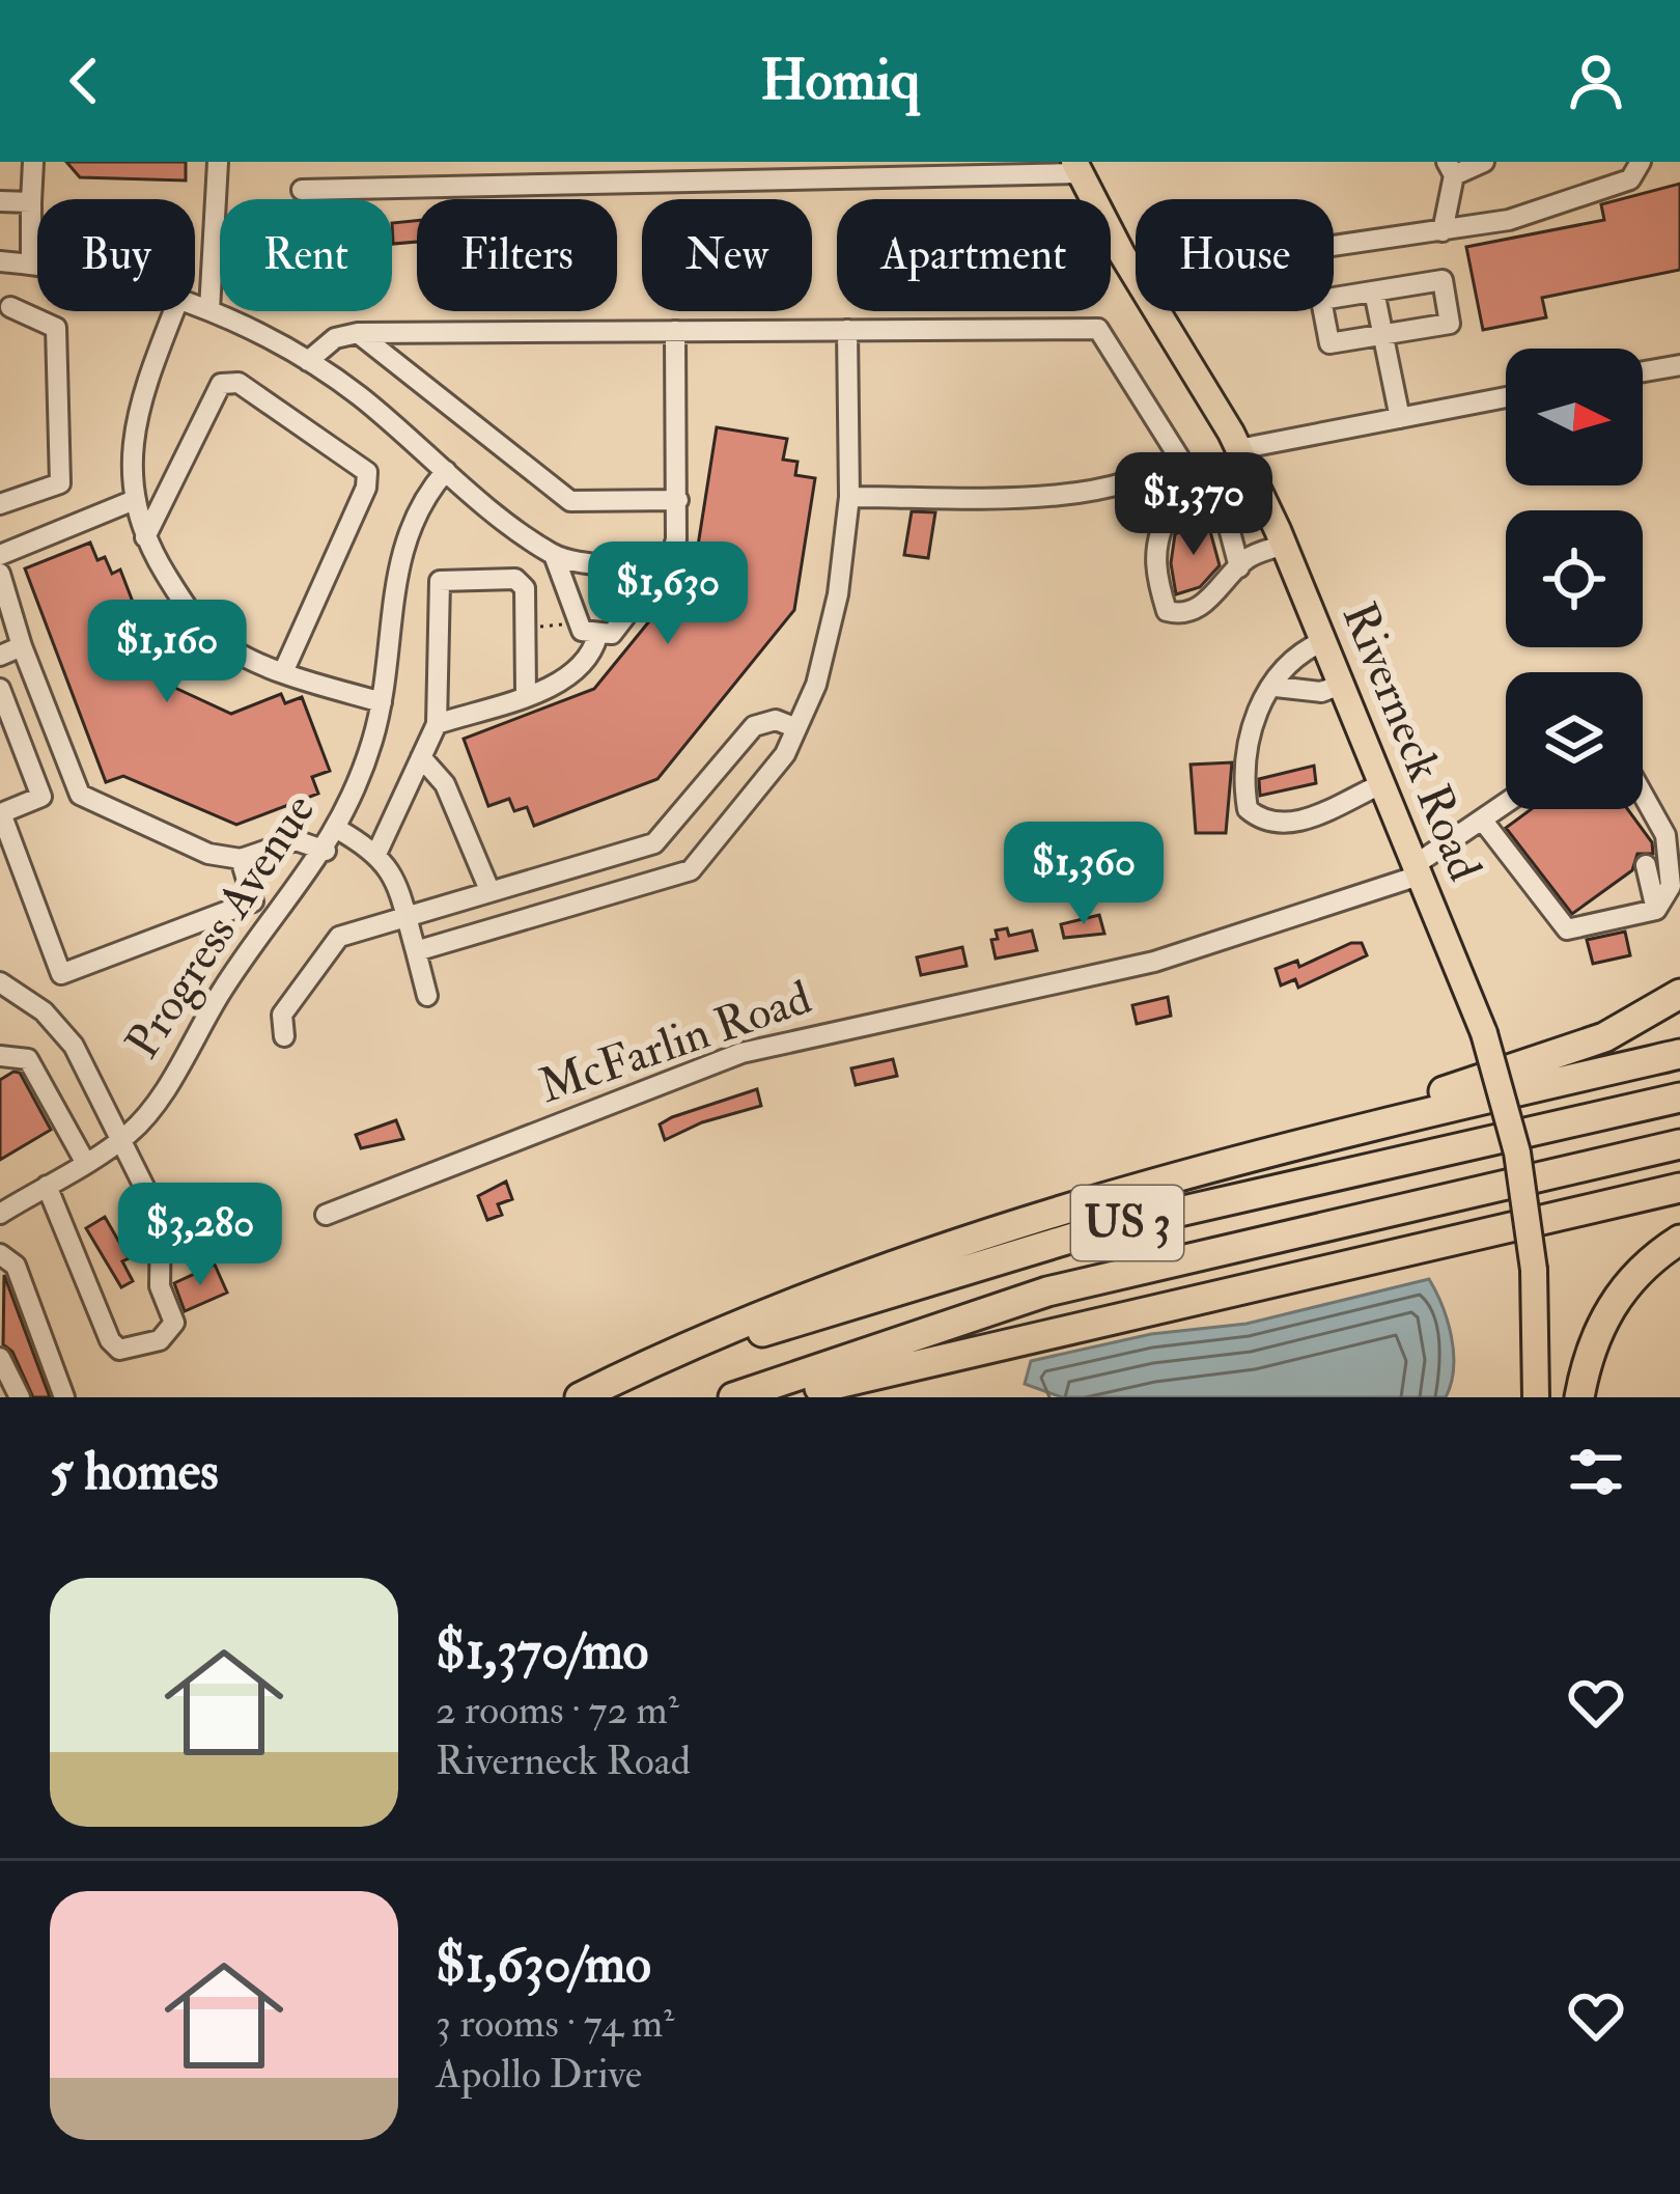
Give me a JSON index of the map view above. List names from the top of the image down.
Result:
{
  "streets": {
    "highway": ["US 3"],
    "main road": ["Riverneck Road"],
    "street": ["Progress Avenue", "McFarlin Road"]
  },
  "crossings": [
    ["Riverneck Road", "McFarlin Road"]
  ],
  "north": "right",
  "page": {
    "header": "Homiq",
    "chip": [
      "Buy",
      "Rent",
      "Filters",
      "New",
      "Apartment",
      "House"
    ],
    "price": [
      "$1,370",
      "$1,630",
      "$1,160",
      "$1,360",
      "$3,280"
    ],
    "heading": "5 homes",
    "list": [
      {
        "name": "$1,370/mo",
        "note": "2 rooms · 72 m² · Riverneck Road"
      },
      {
        "name": "$1,630/mo",
        "note": "3 rooms · 74 m² · Apollo Drive"
      }
    ]
  }
}
